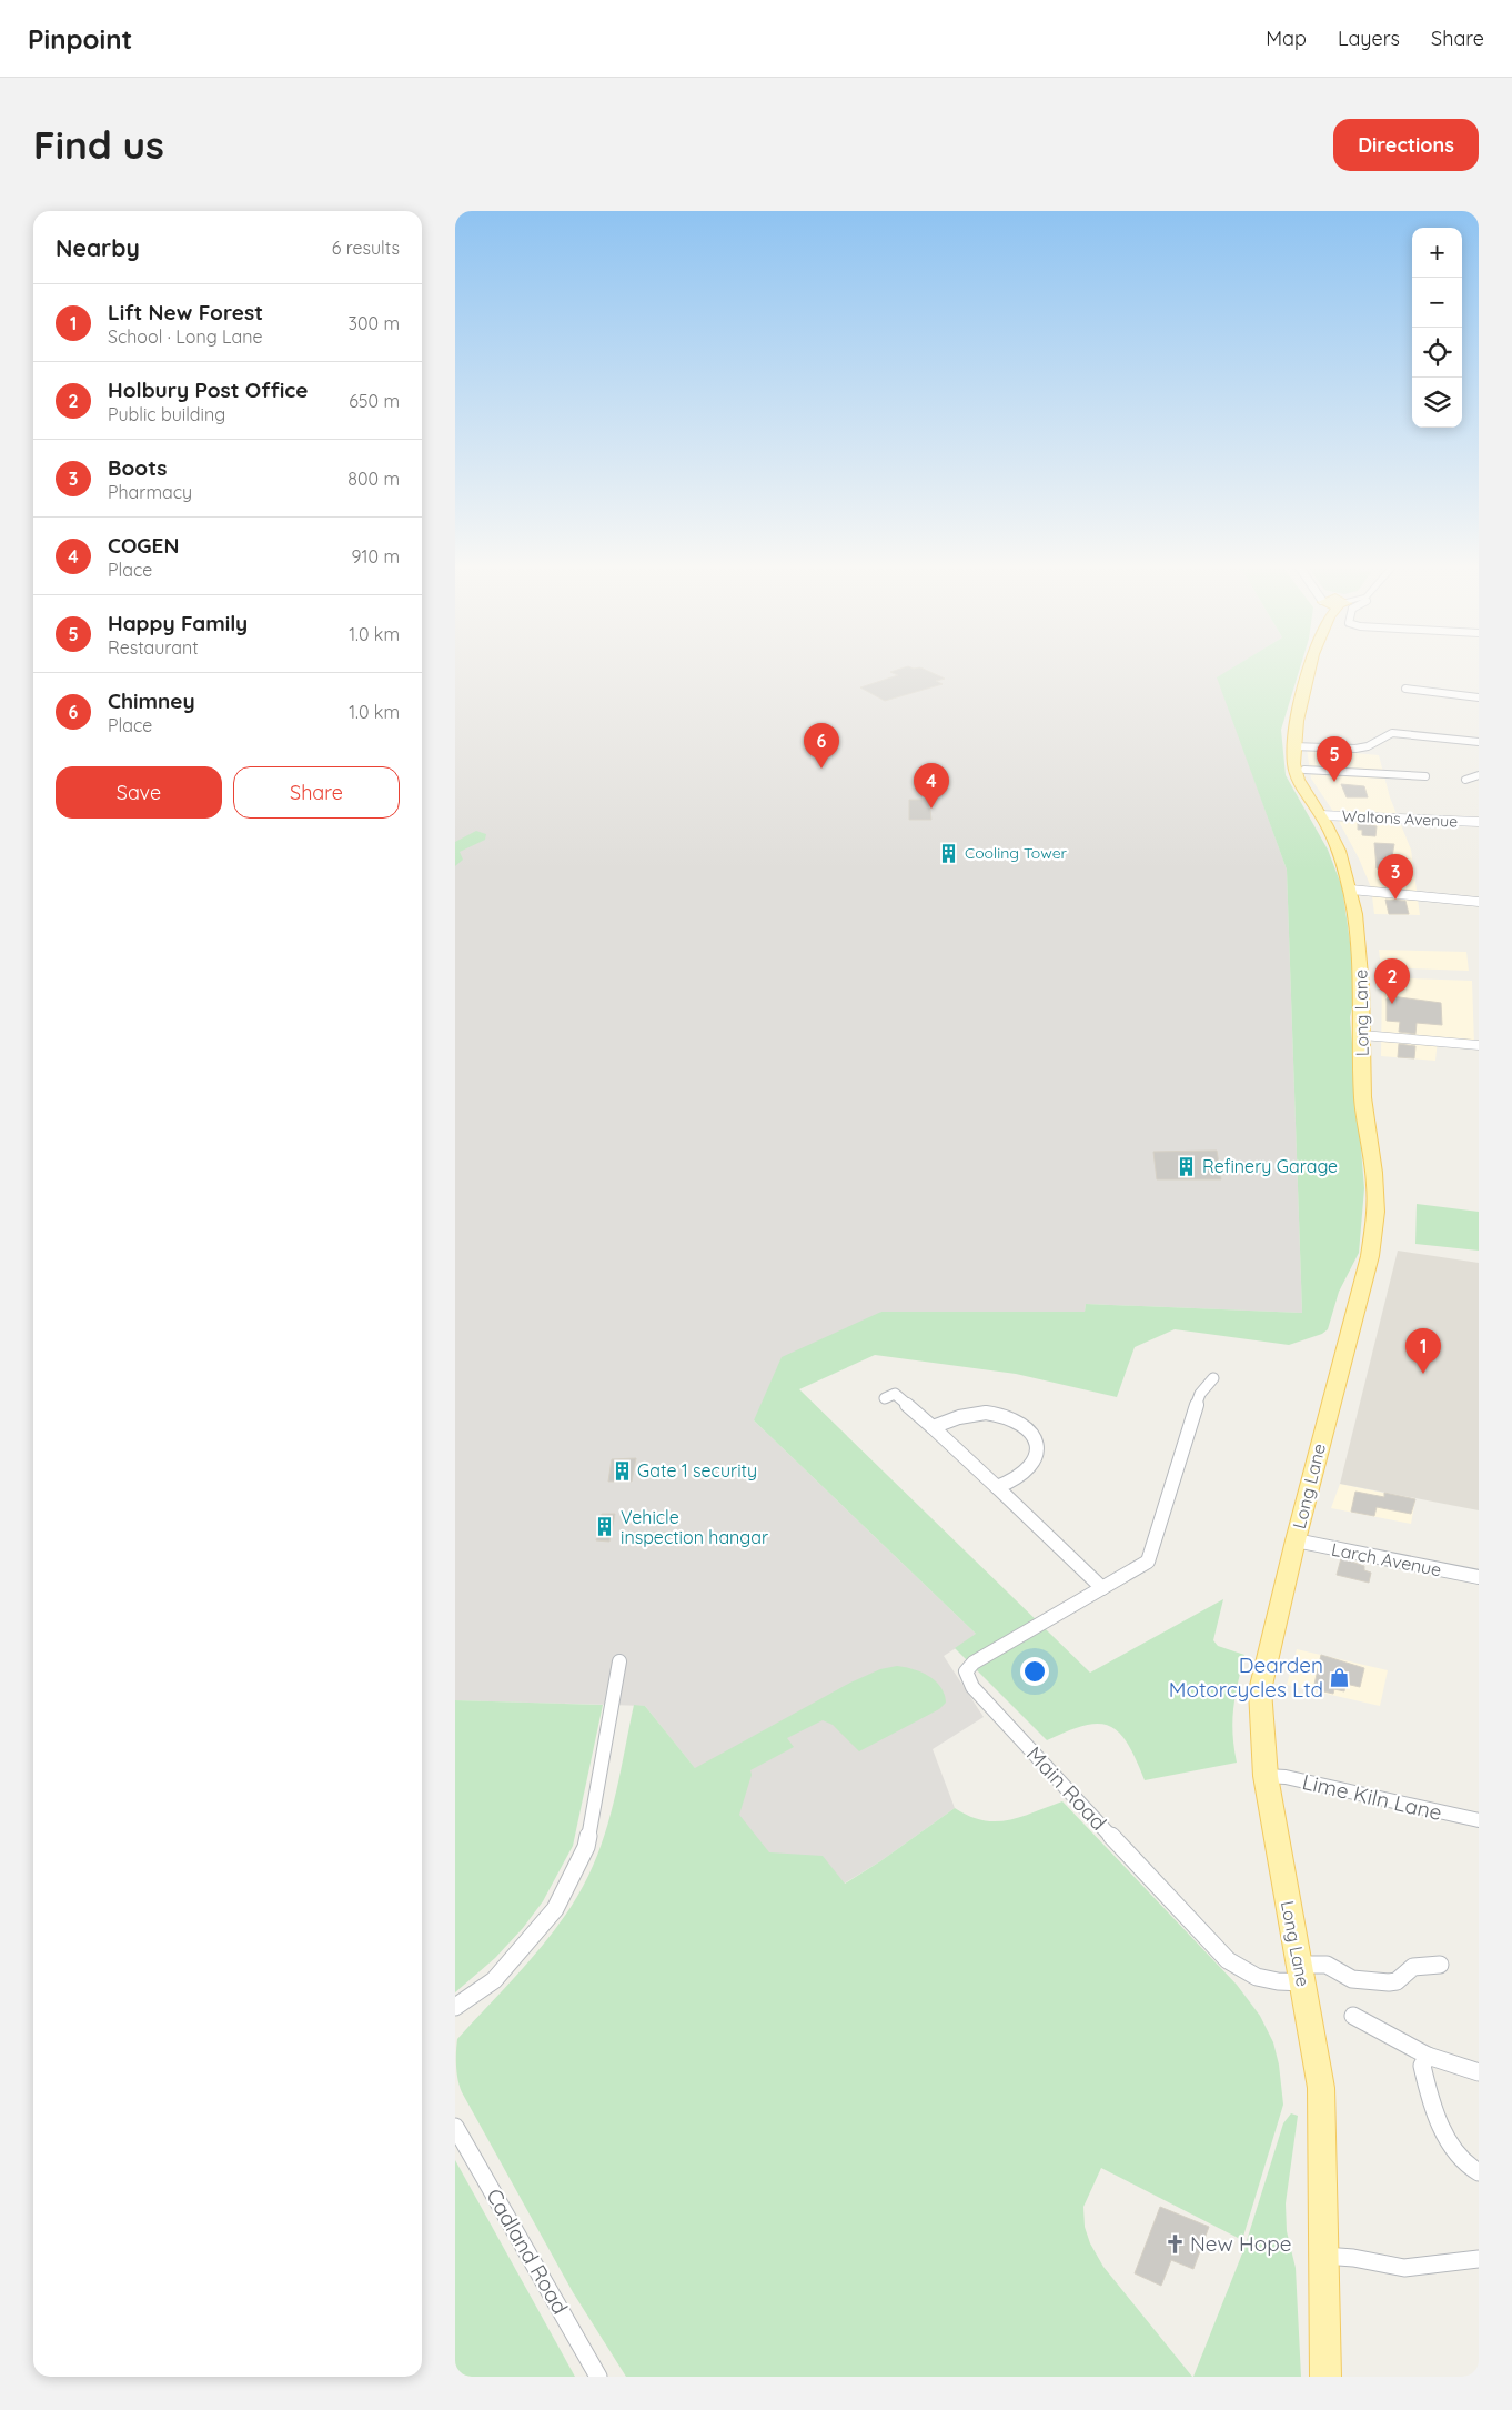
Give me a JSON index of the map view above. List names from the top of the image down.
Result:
{
  "streets": {
    "main road": ["Long Lane"],
    "street": [
      "Waltons Avenue",
      "Larch Avenue",
      "Main Road",
      "Lime Kiln Lane",
      "Cadland Road"
    ]
  },
  "crossings": [
    ["Waltons Avenue", "Long Lane"],
    ["Long Lane", "Larch Avenue"],
    ["Long Lane", "Main Road"],
    ["Long Lane", "Lime Kiln Lane"]
  ],
  "places": {
    "building": [
      "Cooling Tower",
      "Refinery Garage",
      "Gate 1 security",
      "Vehicle inspection hangar"
    ],
    "shop": ["Dearden Motorcycles Ltd"],
    "church": ["New Hope"]
  },
  "page": {
    "header": "Pinpoint",
    "nav": ["Map", "Layers", "Share"],
    "buttons": [
      "Directions",
      ["Save", "Share"]
    ],
    "title": "Find us",
    "heading": ["Nearby", "6 results"],
    "map_buttons": ["+", "−"],
    "list": [
      {
        "mark": "1",
        "name": "Lift New Forest",
        "note": "School · Long Lane",
        "value": "300 m"
      },
      {
        "mark": "2",
        "name": "Holbury Post Office",
        "note": "Public building",
        "value": "650 m"
      },
      {
        "mark": "3",
        "name": "Boots",
        "note": "Pharmacy",
        "value": "800 m"
      },
      {
        "mark": "4",
        "name": "COGEN",
        "note": "Place",
        "value": "910 m"
      },
      {
        "mark": "5",
        "name": "Happy Family",
        "note": "Restaurant",
        "value": "1.0 km"
      },
      {
        "mark": "6",
        "name": "Chimney",
        "note": "Place",
        "value": "1.0 km"
      }
    ],
    "pins": [
      "6",
      "5",
      "4",
      "3",
      "2",
      "1"
    ]
  }
}
